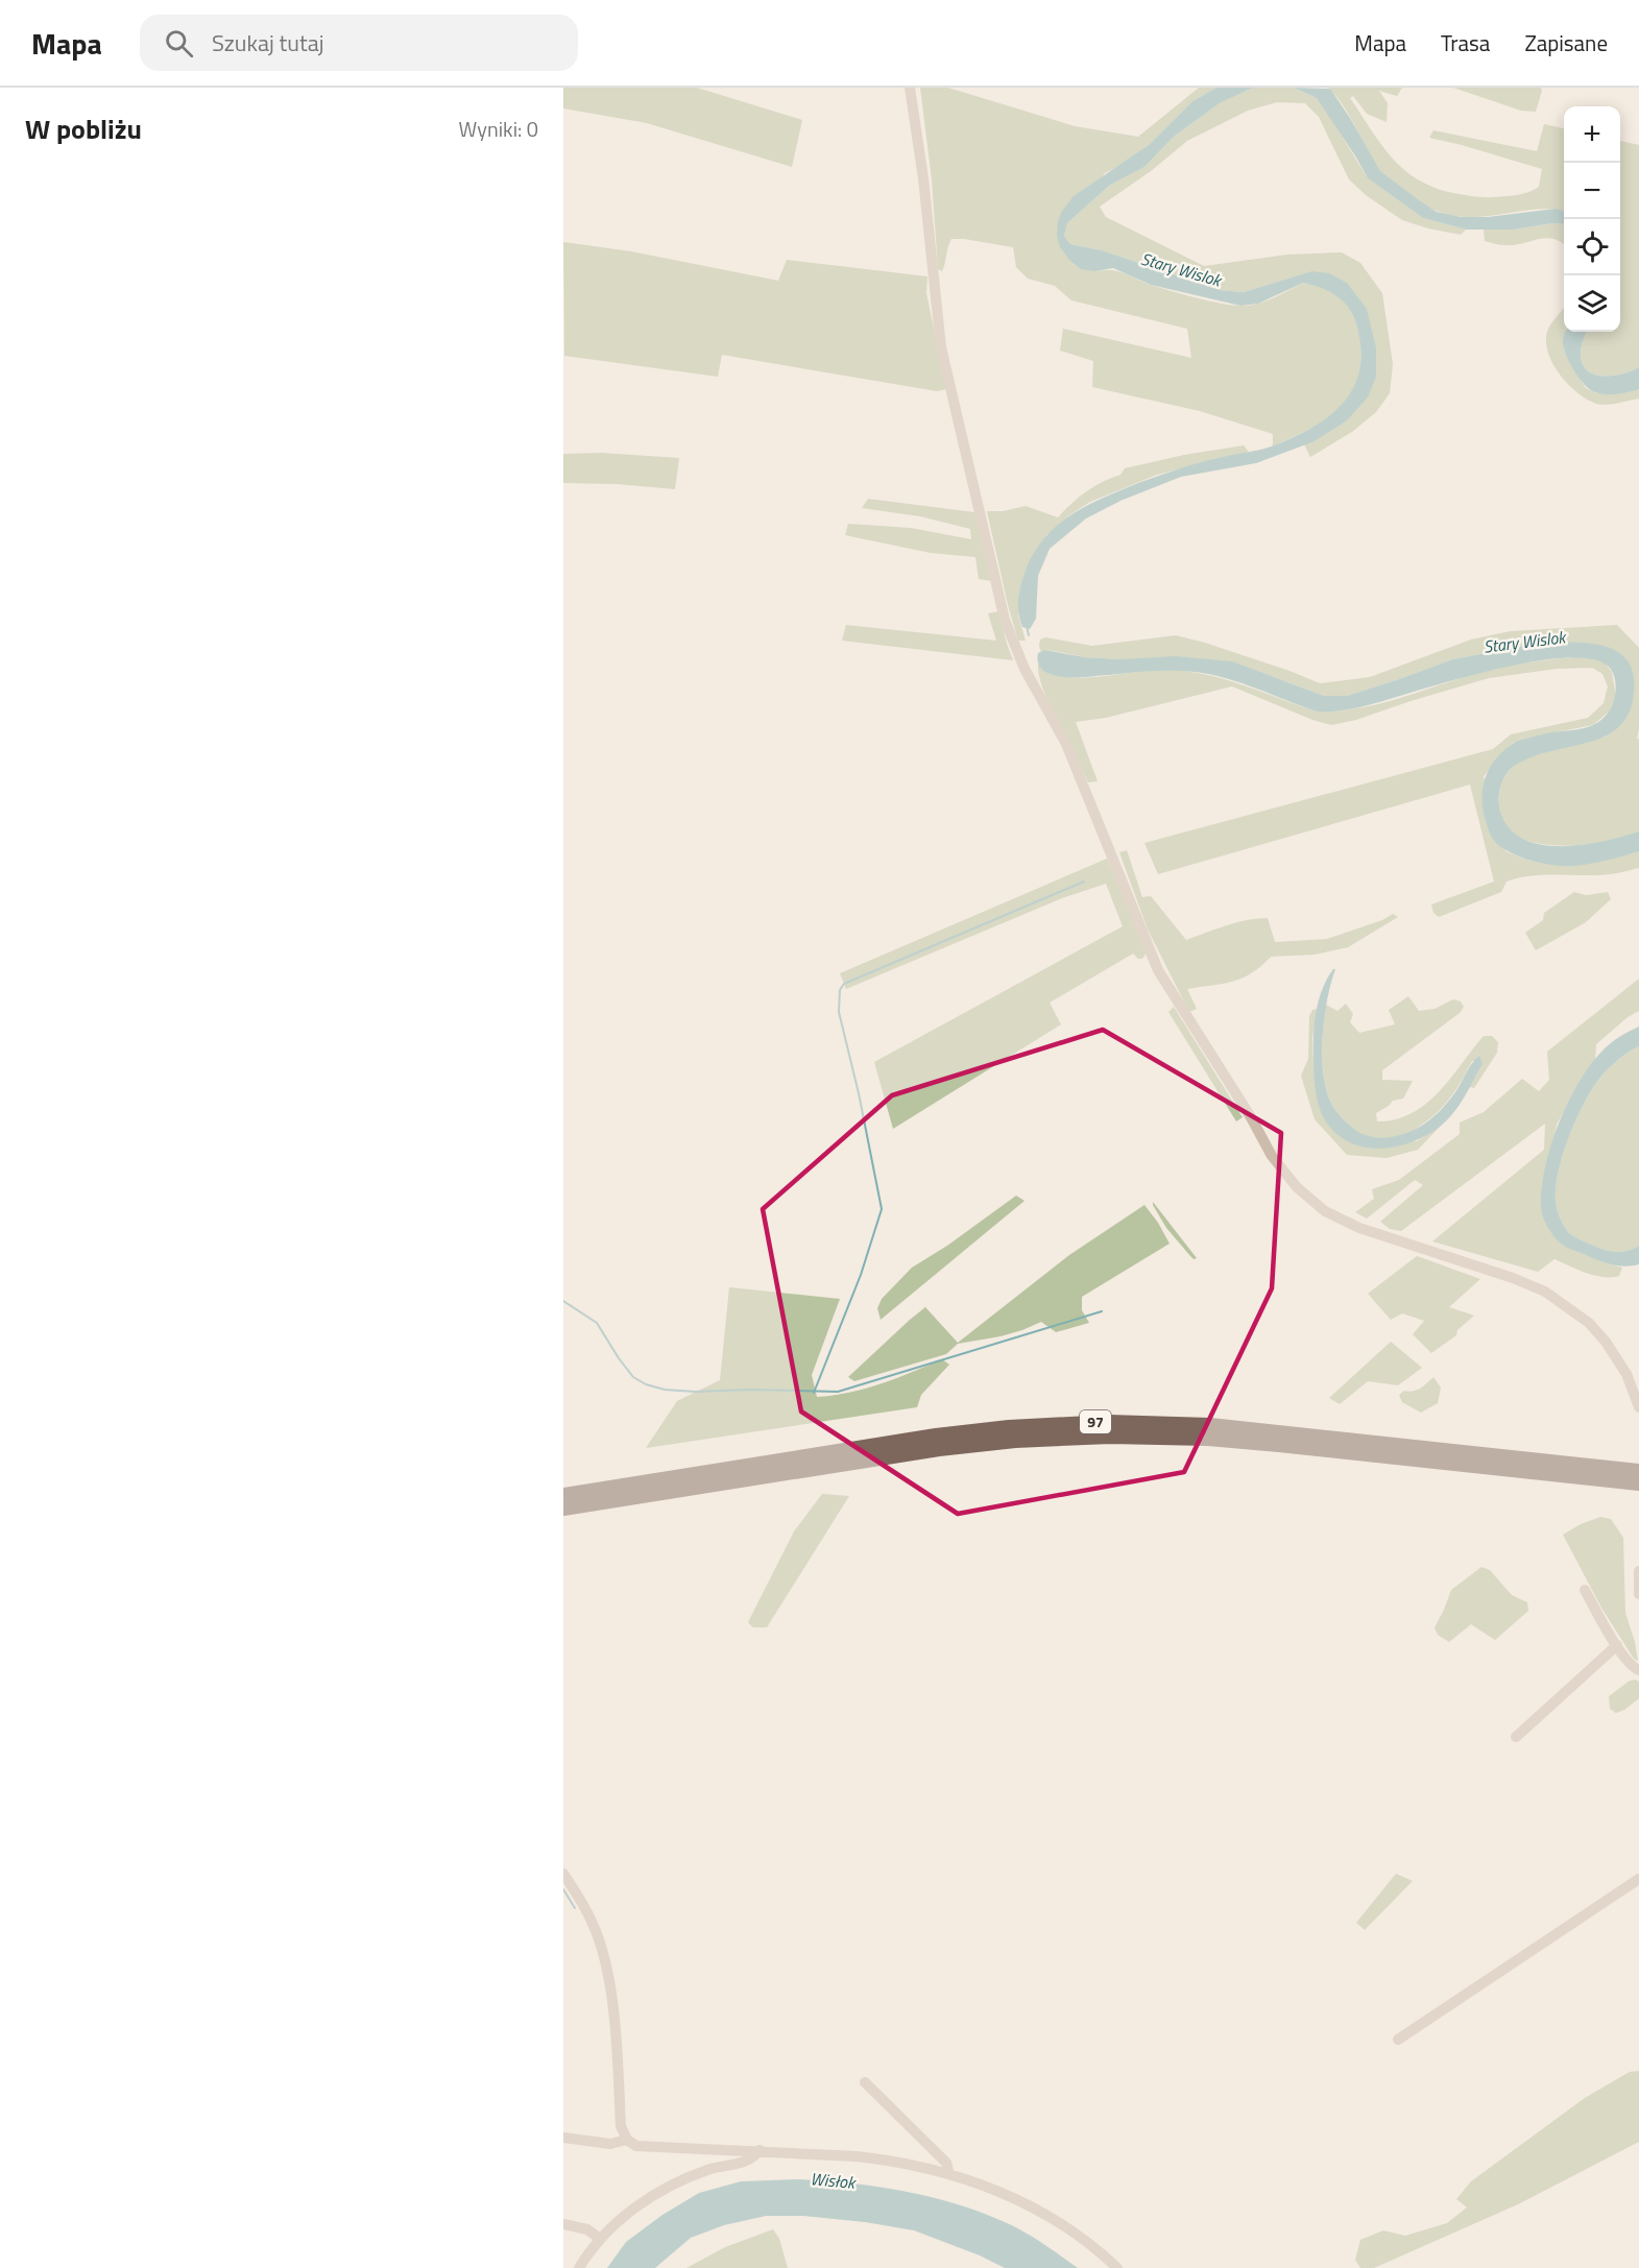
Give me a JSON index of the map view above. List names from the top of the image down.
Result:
{
  "streets": {
    "main road": ["97"]
  },
  "water": ["Stary Wislok", "Wisłok"],
  "page": {
    "header": "Mapa",
    "search": "Szukaj tutaj",
    "nav": ["Mapa", "Trasa", "Zapisane"],
    "heading": ["W pobliżu", "Wyniki: 0"],
    "map_buttons": ["+", "−"]
  }
}
